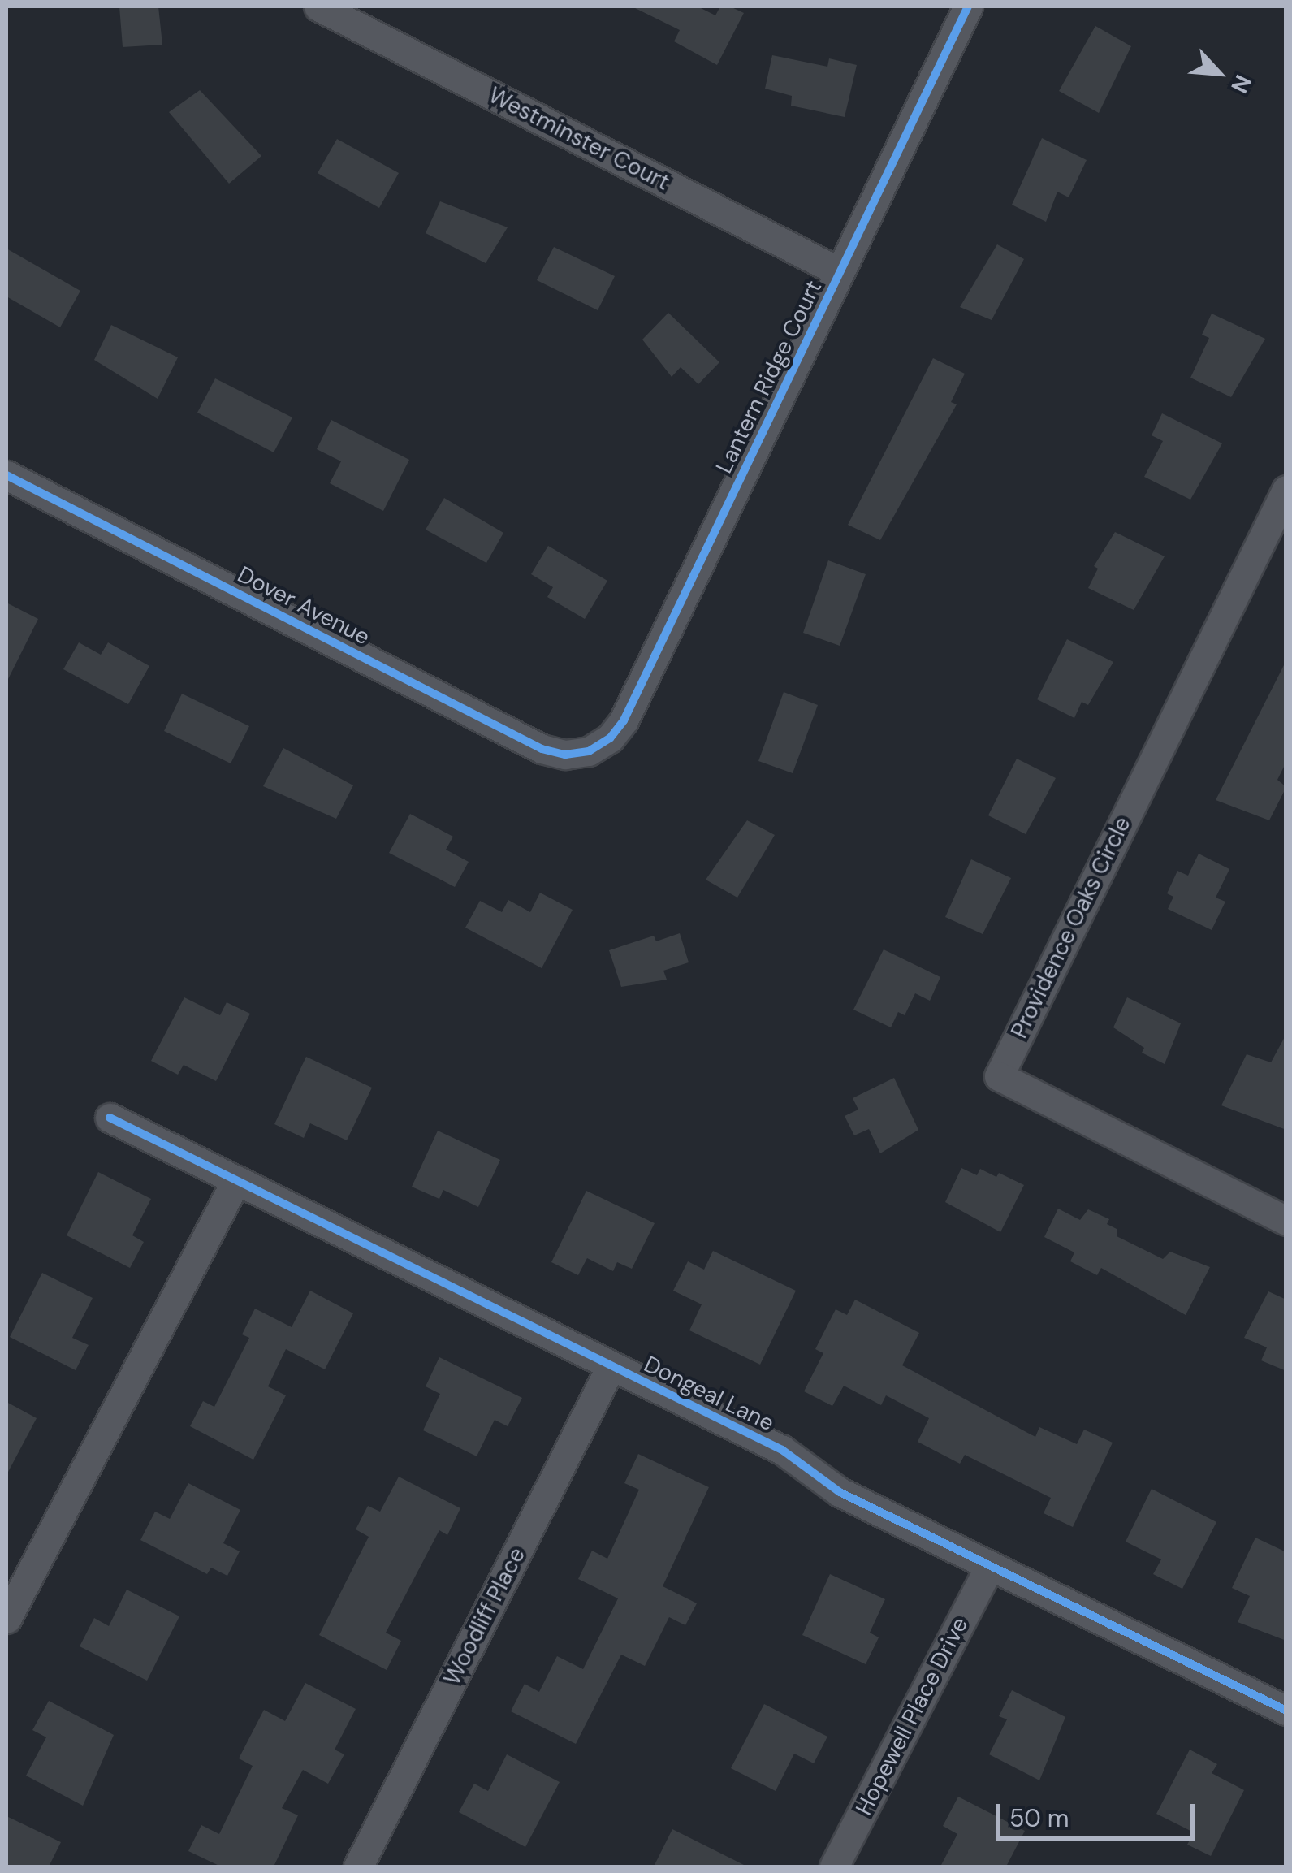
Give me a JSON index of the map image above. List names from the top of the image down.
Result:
{
  "streets": {
    "street": [
      "Westminster Court",
      "Lantern Ridge Court",
      "Dover Avenue",
      "Providence Oaks Circle",
      "Dongeal Lane",
      "Woodliff Place",
      "Hopewell Place Drive"
    ]
  },
  "crossings": [
    ["Westminster Court", "Lantern Ridge Court"],
    ["Lantern Ridge Court", "Dover Avenue"],
    ["Dongeal Lane", "Woodliff Place"],
    ["Dongeal Lane", "Hopewell Place Drive"]
  ],
  "scale_bar": "50 m",
  "north": "bottom right"
}
